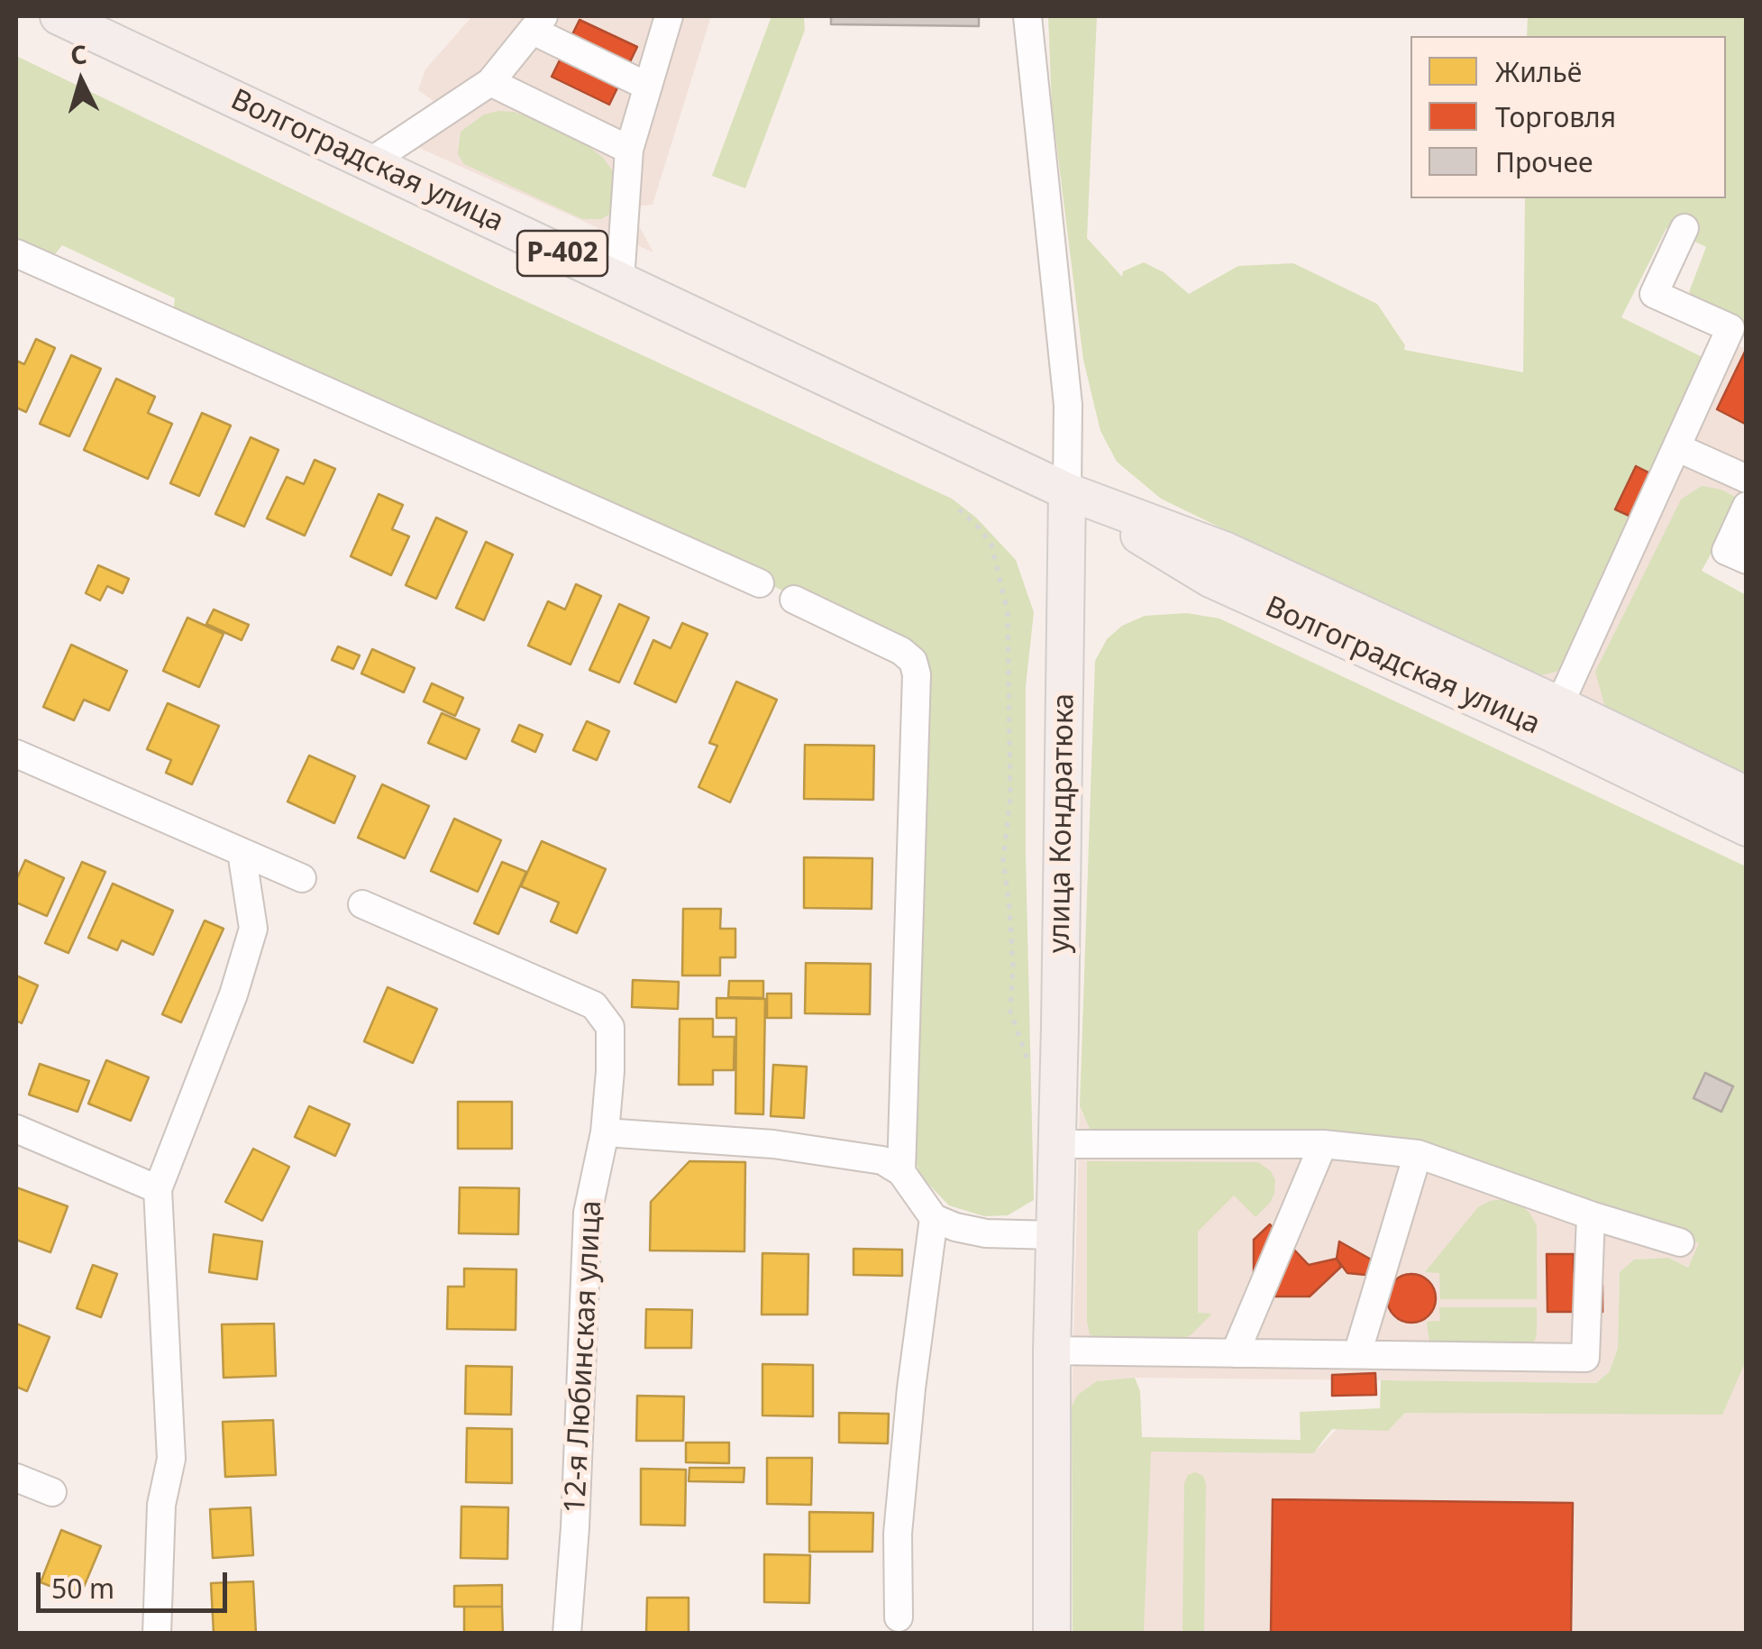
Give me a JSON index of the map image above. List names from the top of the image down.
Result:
{
  "streets": {
    "main road": ["Волгоградская улица", "Р-402", "улица Кондратюка"],
    "street": ["12-я Любинская улица"]
  },
  "crossings": [
    ["Волгоградская улица", "улица Кондратюка"]
  ],
  "legend": ["Жильё", "Торговля", "Прочее"],
  "scale_bar": "50 m",
  "north": "top"
}
